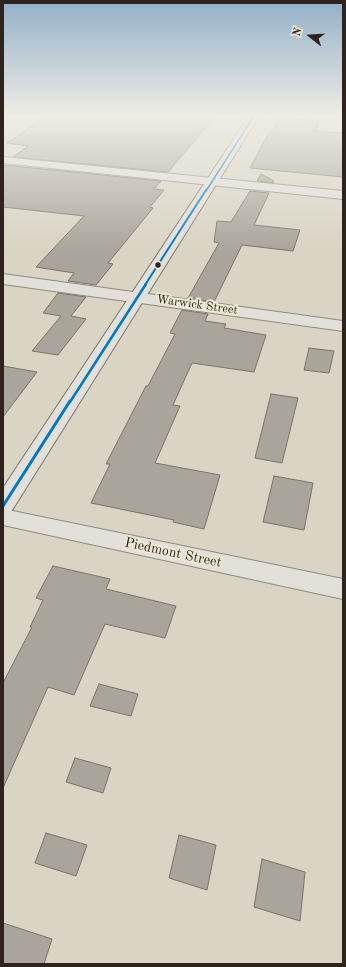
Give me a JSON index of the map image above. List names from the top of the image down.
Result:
{
  "streets": {
    "street": ["Warwick Street", "Piedmont Street"]
  },
  "north": "left"
}
